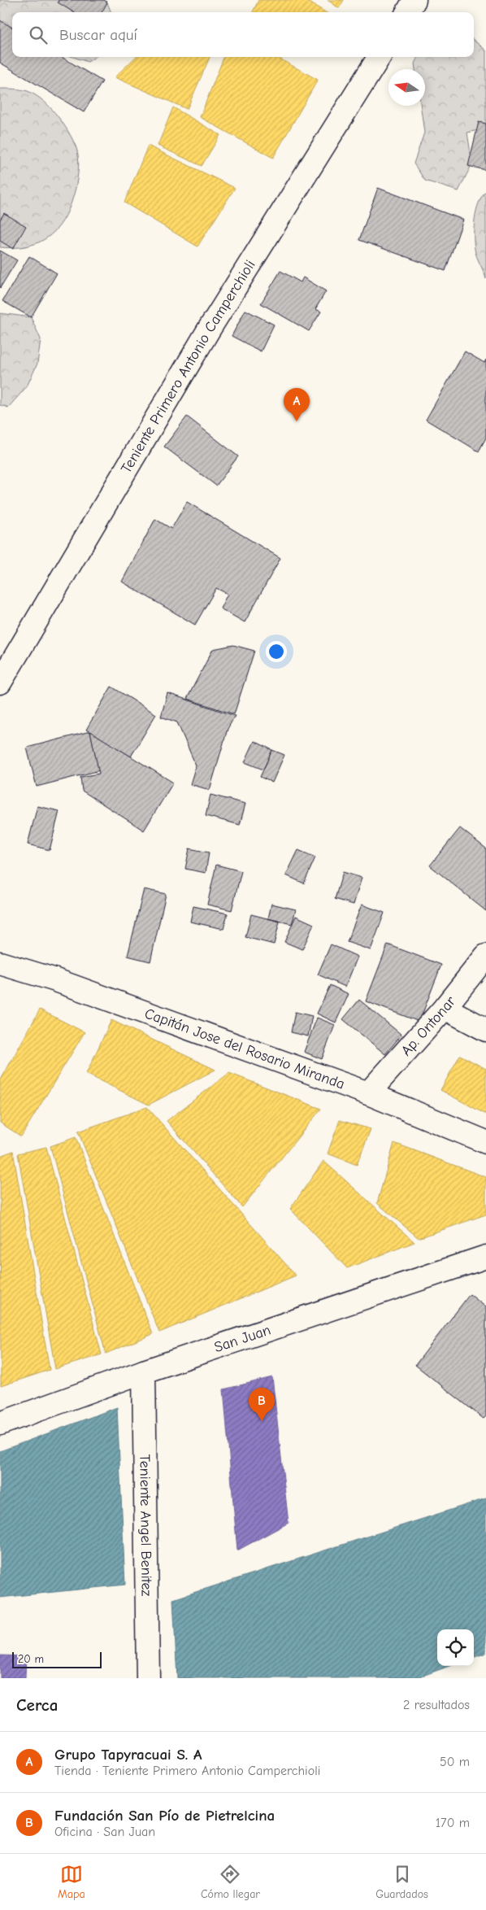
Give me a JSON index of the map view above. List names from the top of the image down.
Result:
{
  "streets": {
    "street": [
      "Teniente Primero Antonio Camperchioli",
      "Ap. Ontonar",
      "Capitán Jose del Rosario Miranda",
      "San Juan",
      "Teniente Angel Benitez"
    ]
  },
  "crossings": [
    ["Ap. Ontonar", "Capitán Jose del Rosario Miranda"],
    ["San Juan", "Teniente Angel Benitez"]
  ],
  "scale_bar": "20 m",
  "north": "left",
  "page": {
    "search": "Buscar aquí",
    "pins": ["A", "B"],
    "scale": "20 m",
    "heading": ["Cerca", "2 resultados"],
    "list": [
      {
        "mark": "A",
        "name": "Grupo Tapyracuai S. A",
        "note": "Tienda · Teniente Primero Antonio Camperchioli",
        "value": "50 m"
      },
      {
        "mark": "B",
        "name": "Fundación San Pío de Pietrelcina",
        "note": "Oficina · San Juan",
        "value": "170 m"
      }
    ],
    "nav": ["Mapa", "Cómo llegar", "Guardados"]
  }
}
